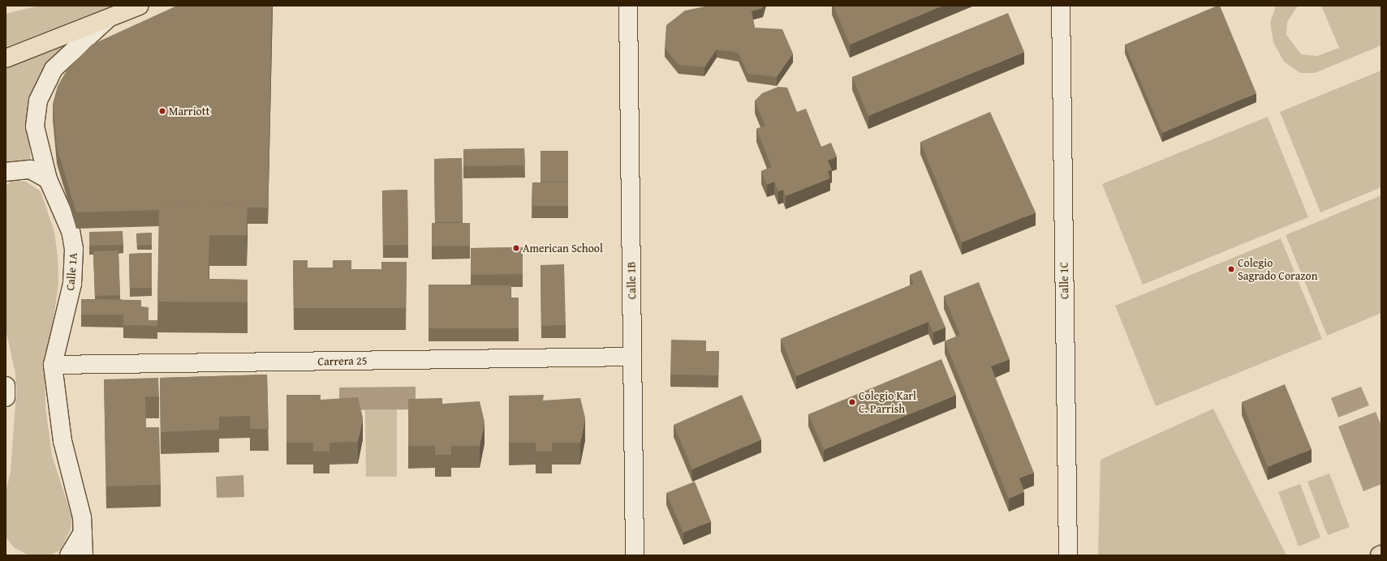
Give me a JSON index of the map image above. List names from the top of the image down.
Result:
{
  "streets": {
    "street": [
      "Calle 1A",
      "Calle 1B",
      "Calle 1C",
      "Carrera 25"
    ]
  },
  "crossings": [
    ["Calle 1A", "Carrera 25"],
    ["Calle 1B", "Carrera 25"]
  ],
  "places": [
    "Marriott",
    "American School",
    "Colegio Sagrado Corazon",
    "Colegio Karl C. Parrish"
  ]
}
